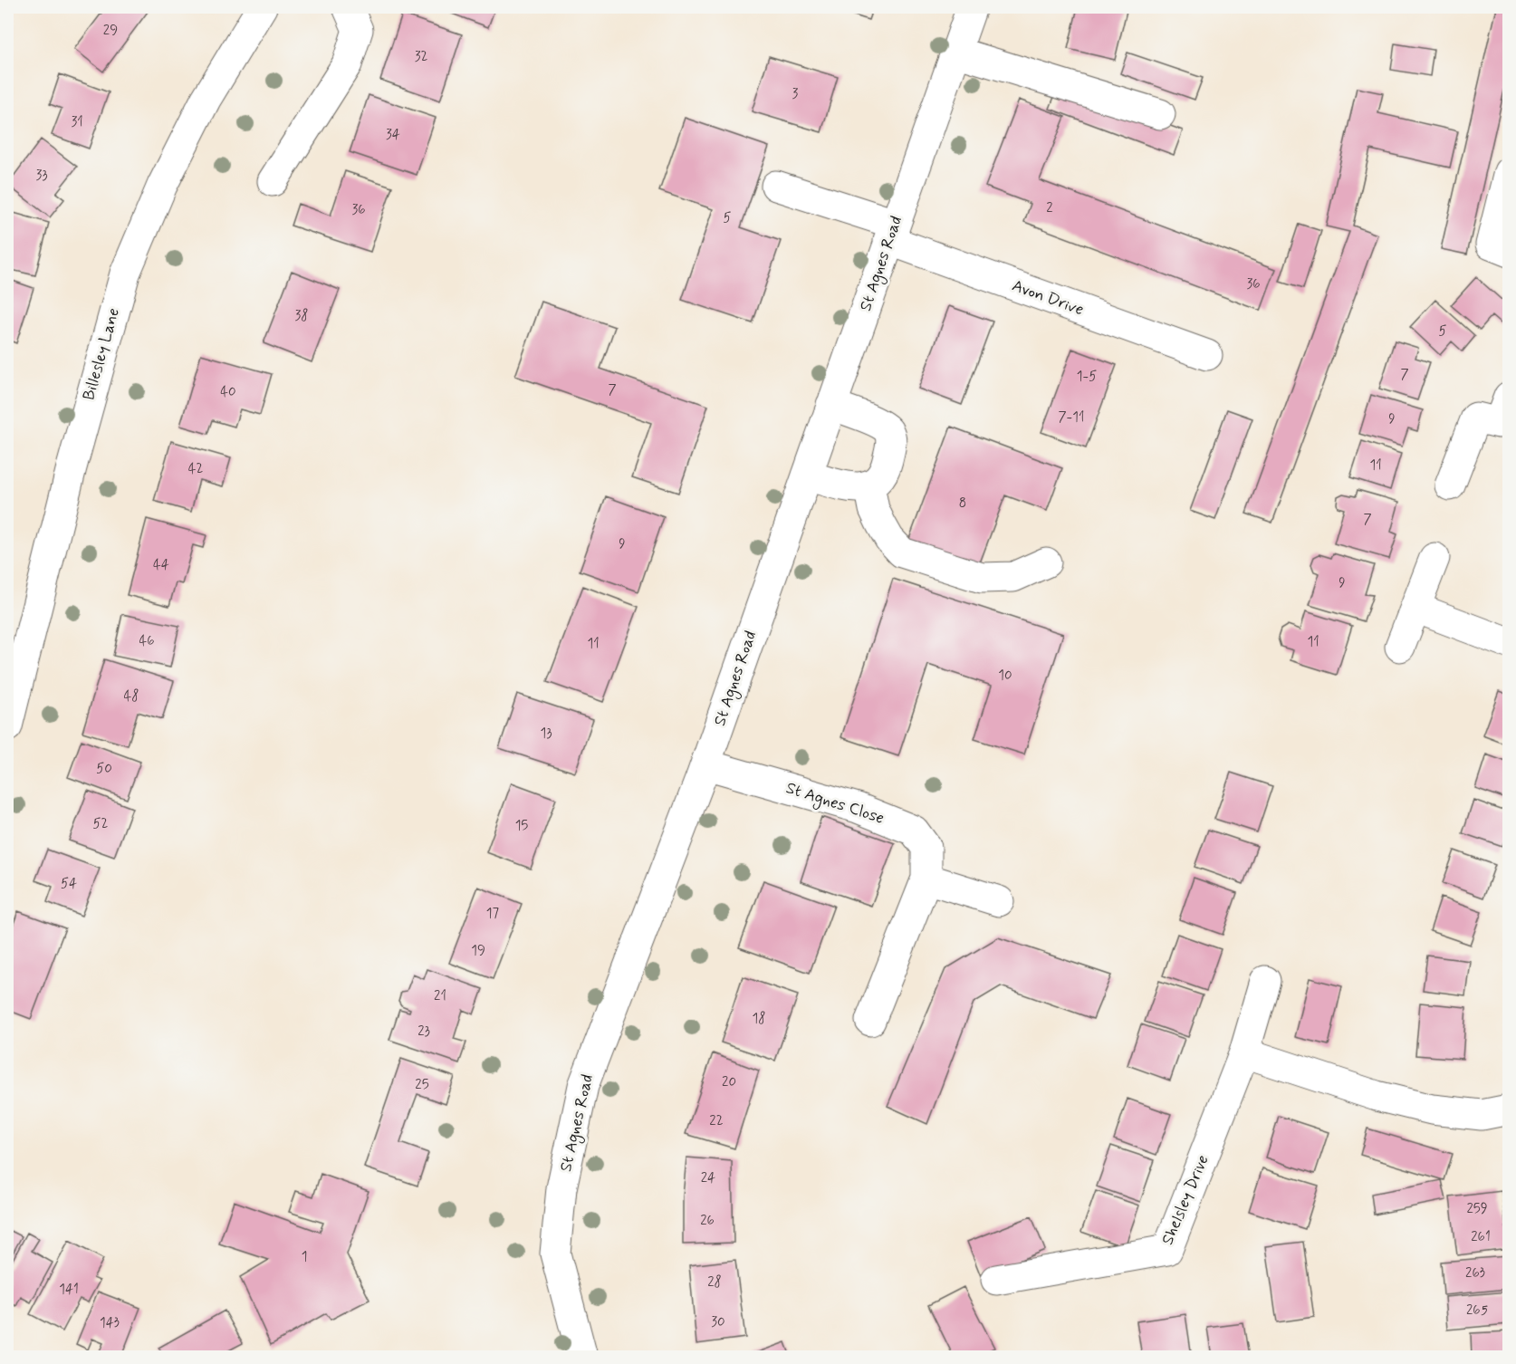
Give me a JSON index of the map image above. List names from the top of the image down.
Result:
{
  "streets": {
    "street": [
      "St Agnes Road",
      "Avon Drive",
      "Billesley Lane",
      "St Agnes Close",
      "Shelsley Drive"
    ]
  },
  "crossings": [
    ["St Agnes Road", "Avon Drive"],
    ["St Agnes Road", "St Agnes Close"]
  ],
  "house_numbers": [
    "29",
    "32",
    "3",
    "31",
    "34",
    "33",
    "2",
    "36",
    "5",
    "36",
    "38",
    "5",
    "7",
    "1-5",
    "7",
    "40",
    "7-11",
    "9",
    "11",
    "42",
    "8",
    "7",
    "9",
    "44",
    "9",
    "46",
    "11",
    "11",
    "10",
    "48",
    "13",
    "50",
    "52",
    "15",
    "54",
    "17",
    "19",
    "21",
    "18",
    "23",
    "20",
    "25",
    "22",
    "24",
    "259",
    "26",
    "261",
    "1",
    "263",
    "28",
    "141",
    "265",
    "30",
    "143"
  ]
}
